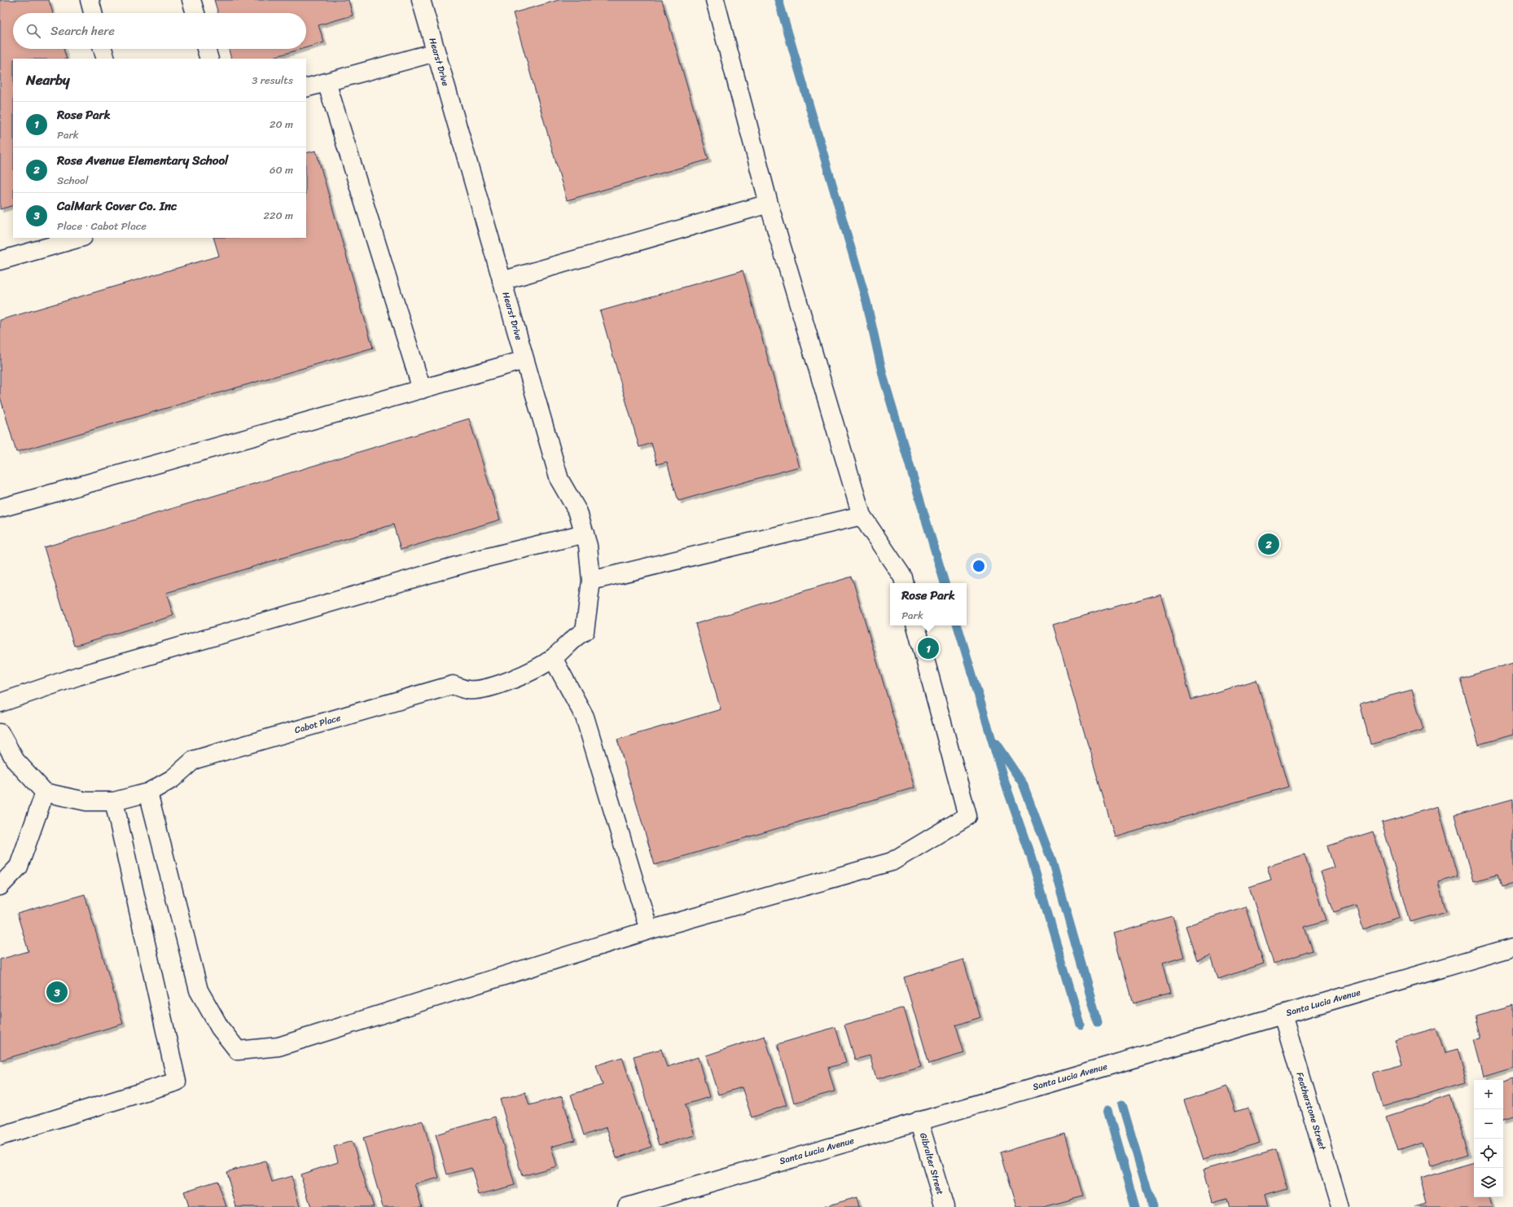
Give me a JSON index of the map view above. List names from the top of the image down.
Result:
{
  "streets": {
    "street": [
      "Hearst Drive",
      "Cabot Place",
      "Santa Lucia Avenue",
      "Featherstone Street",
      "Gibralter Street"
    ]
  },
  "crossings": [
    ["Hearst Drive", "Cabot Place"],
    ["Santa Lucia Avenue", "Featherstone Street"],
    ["Santa Lucia Avenue", "Gibralter Street"]
  ],
  "page": {
    "search": "Search here",
    "heading": ["Nearby", "3 results"],
    "list": [
      {
        "mark": "1",
        "name": "Rose Park",
        "note": "Park",
        "value": "20 m"
      },
      {
        "mark": "2",
        "name": "Rose Avenue Elementary School",
        "note": "School",
        "value": "60 m"
      },
      {
        "mark": "3",
        "name": "CalMark Cover Co. Inc",
        "note": "Place · Cabot Place",
        "value": "220 m"
      }
    ],
    "pins": ["2", "1", "3"],
    "popup": ["Rose Park", "Park"],
    "map_buttons": ["+", "−"]
  }
}
